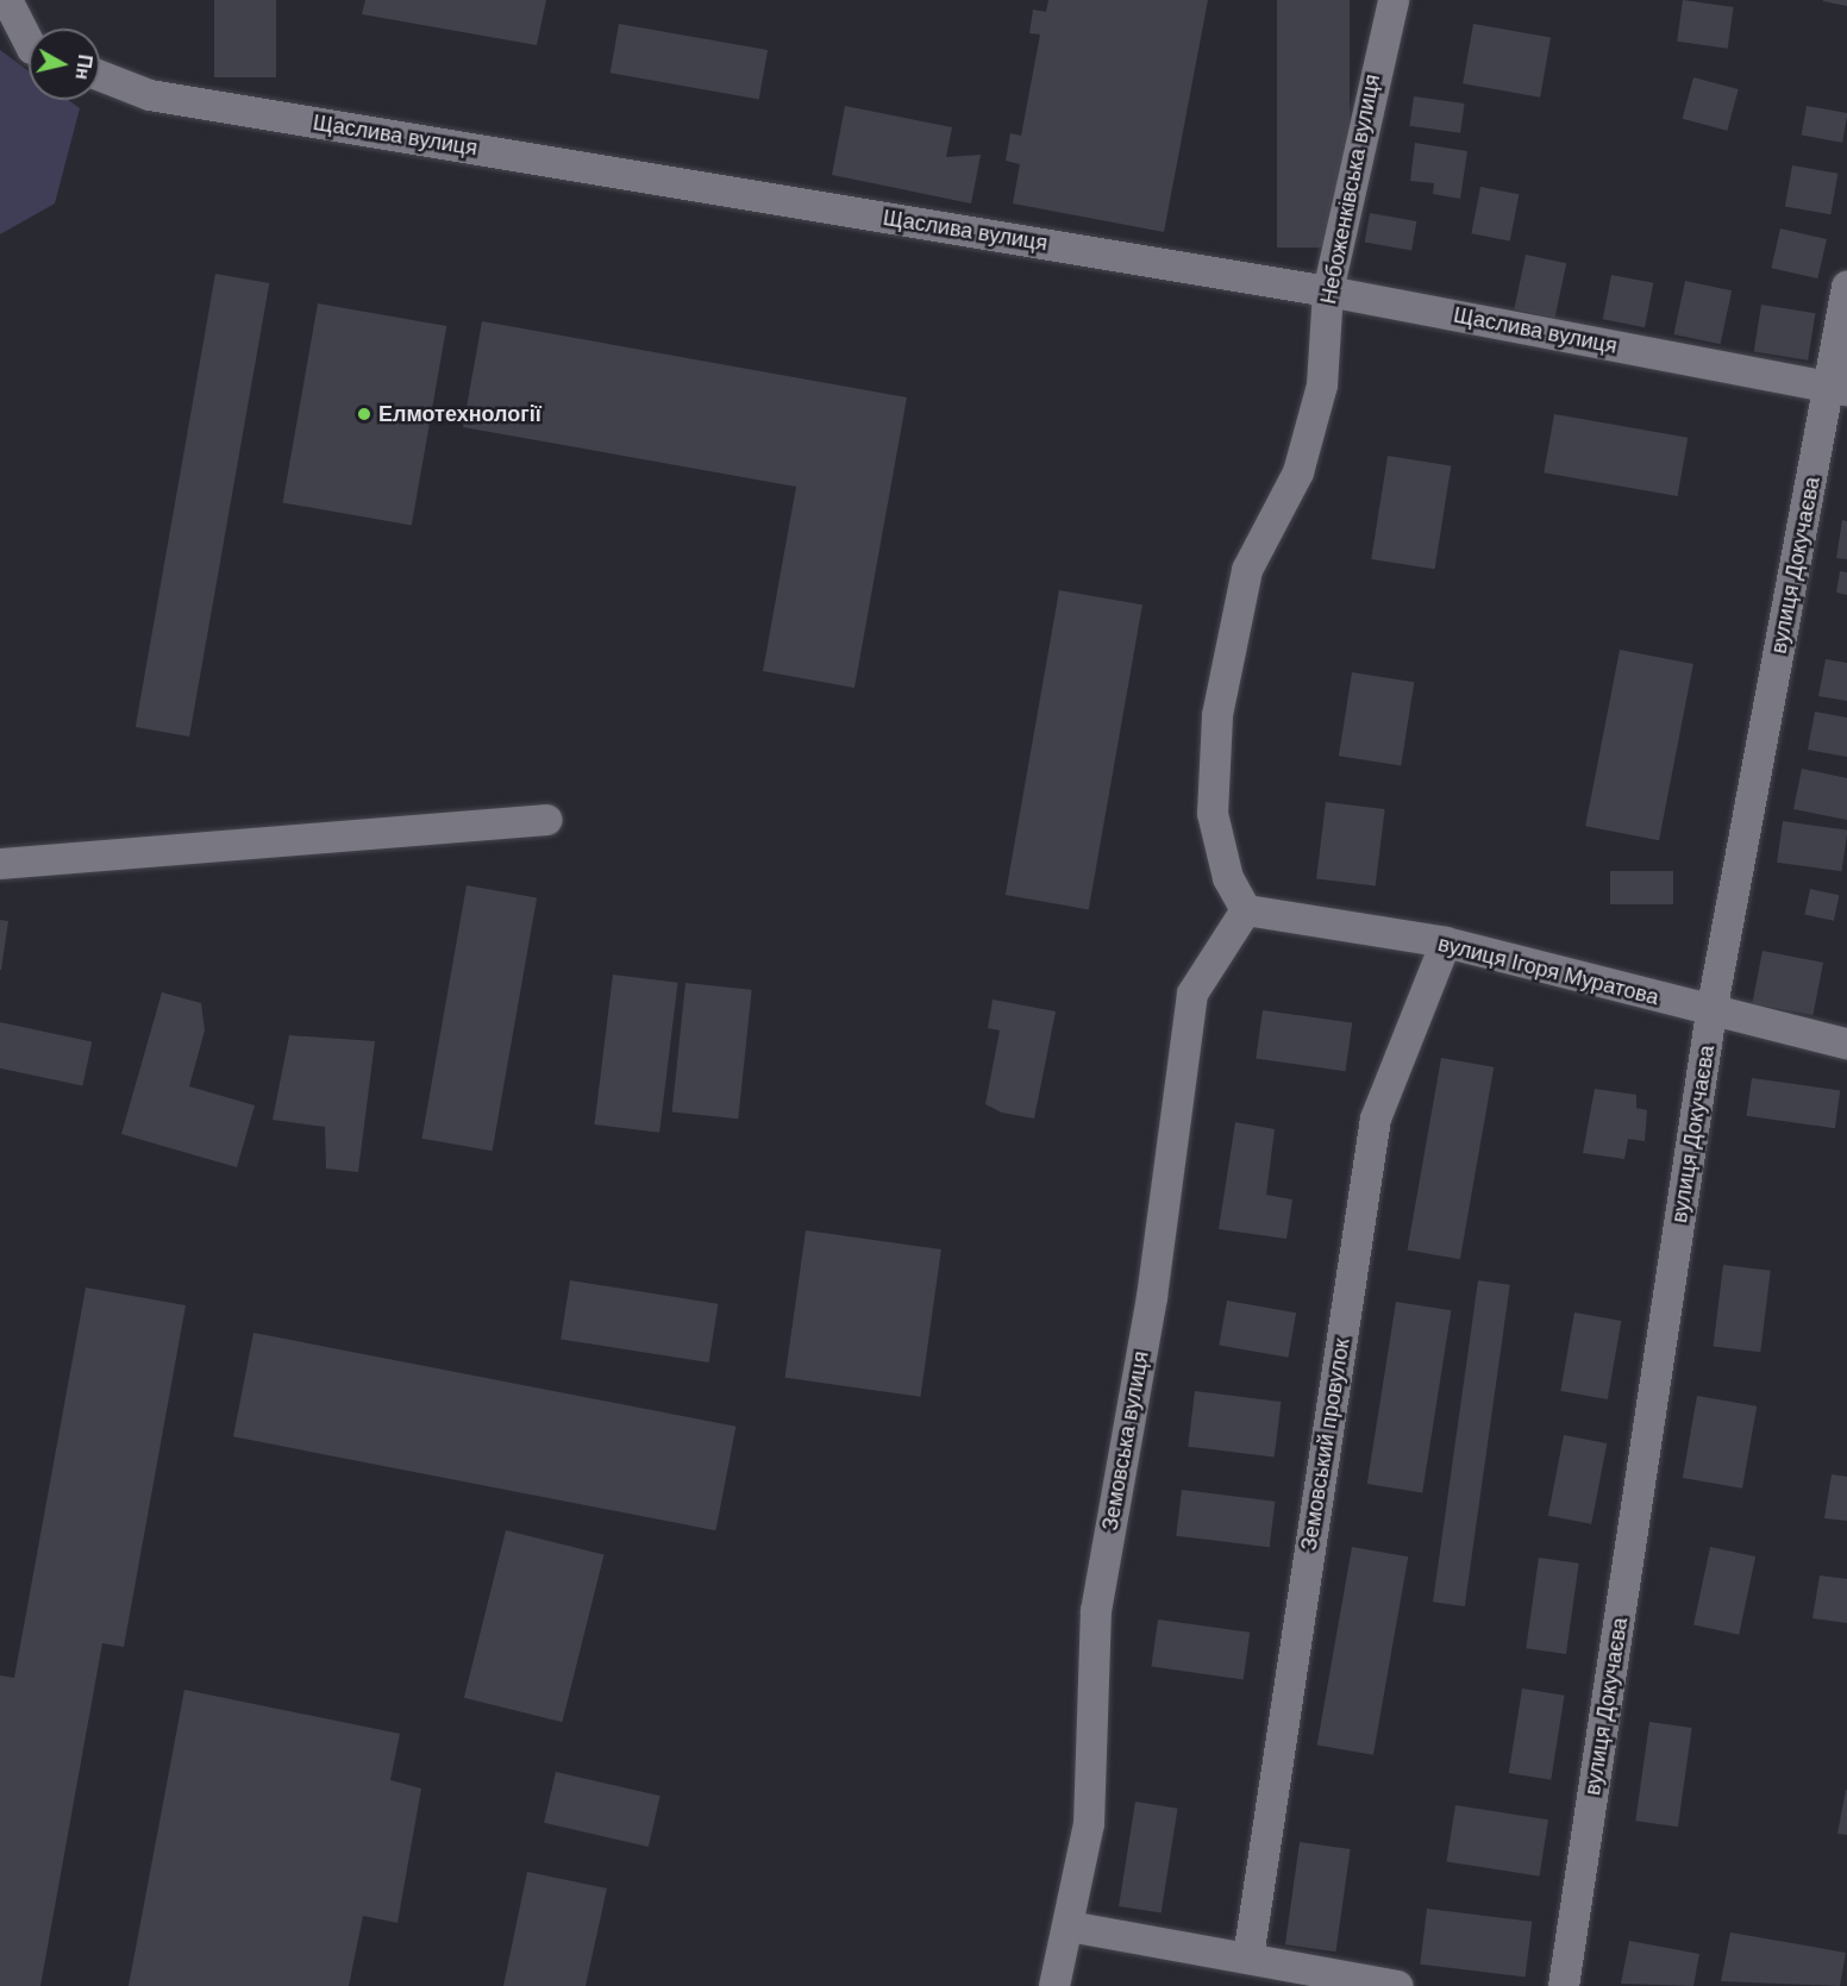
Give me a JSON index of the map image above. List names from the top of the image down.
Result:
{
  "streets": {
    "street": [
      "Щаслива вулиця",
      "Небоженківська вулиця",
      "вулиця Докучаєва",
      "вулиця Ігоря Муратова",
      "Земовська вулиця",
      "Земовський провулок"
    ]
  },
  "crossings": [
    ["Щаслива вулиця", "Небоженківська вулиця"],
    ["Щаслива вулиця", "вулиця Докучаєва"],
    ["Небоженківська вулиця", "вулиця Ігоря Муратова"],
    ["Небоженківська вулиця", "Земовська вулиця"],
    ["вулиця Докучаєва", "вулиця Ігоря Муратова"],
    ["вулиця Ігоря Муратова", "Земовська вулиця"],
    ["вулиця Ігоря Муратова", "Земовський провулок"]
  ],
  "places": ["Елмотехнології"],
  "north": "right"
}
